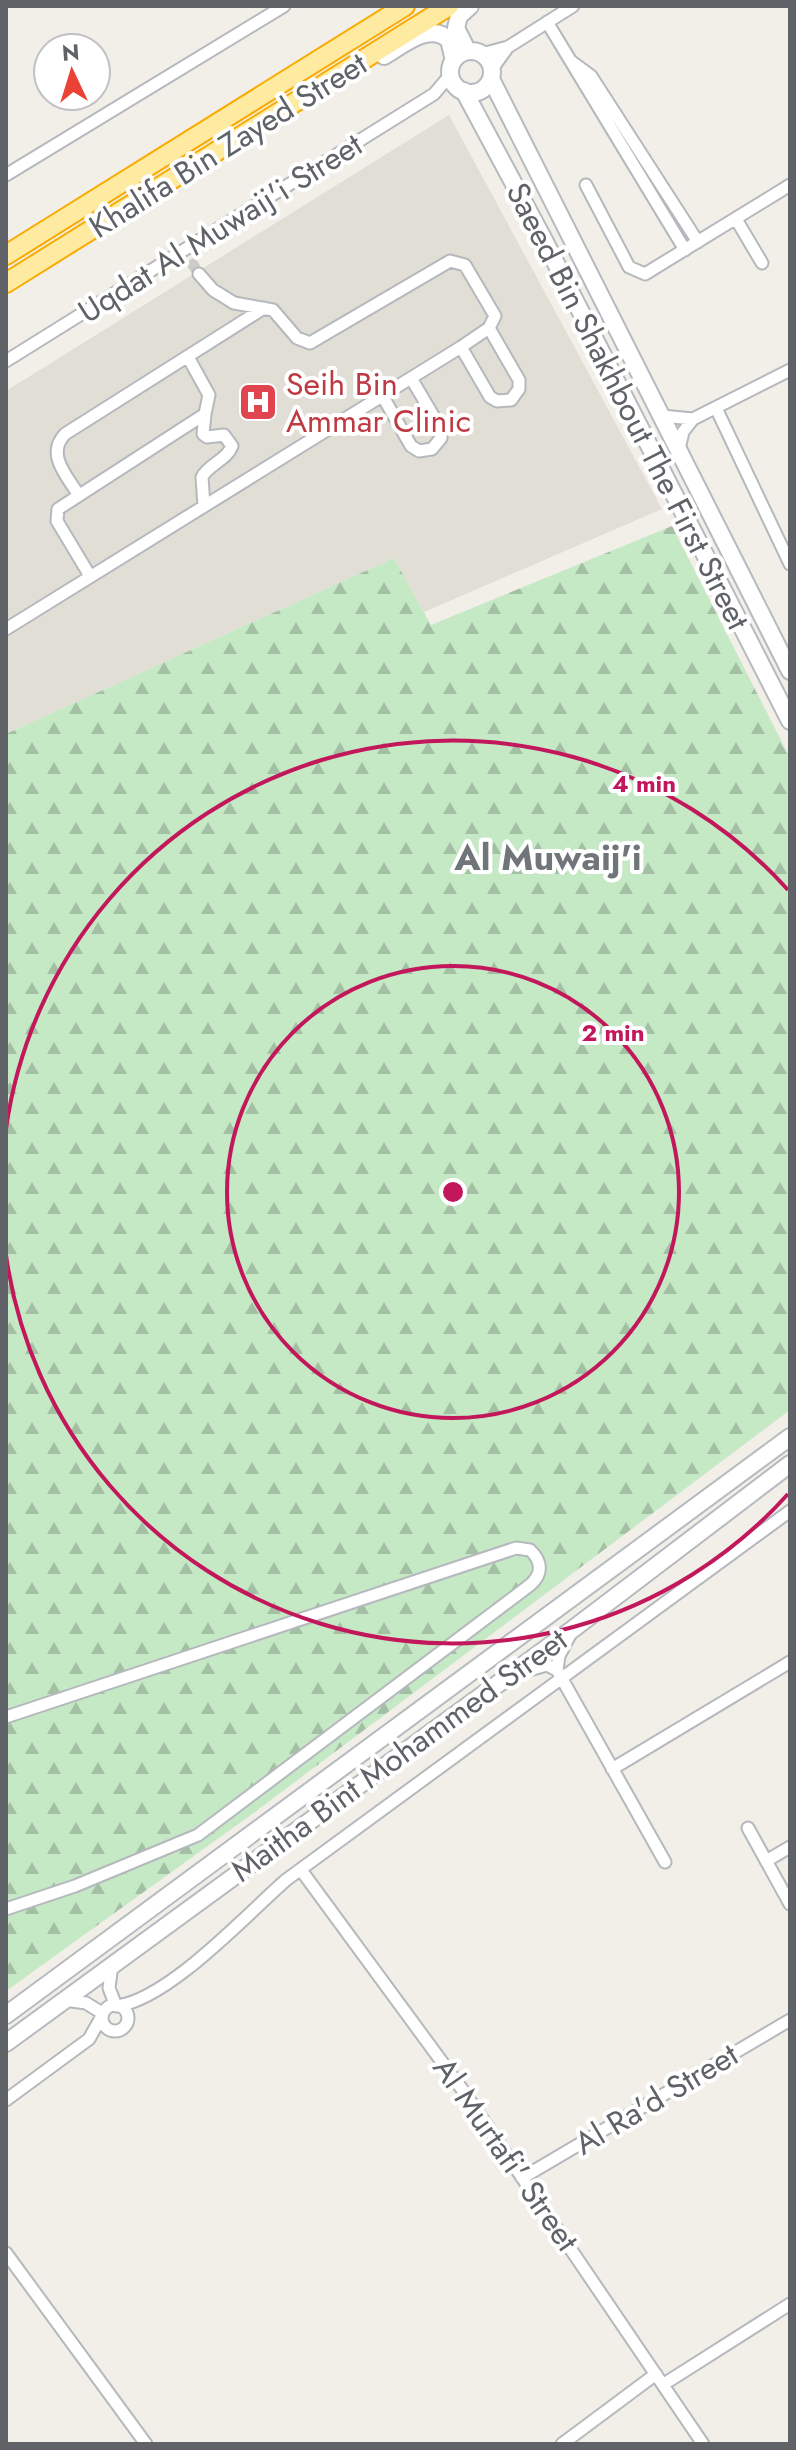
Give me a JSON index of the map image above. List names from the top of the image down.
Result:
{
  "streets": {
    "highway": ["Khalifa Bin Zayed Street"],
    "main road": ["Saeed Bin Shakhbout The First Street", "Maitha Bint Mohammed Street"],
    "street": ["Uqdat Al Muwaij'i Street", "Al Ra'd Street", "Al Murtafi' Street"]
  },
  "crossings": [
    ["Khalifa Bin Zayed Street", "Saeed Bin Shakhbout The First Street"],
    ["Uqdat Al Muwaij'i Street", "Saeed Bin Shakhbout The First Street"],
    ["Al Ra'd Street", "Al Murtafi' Street"]
  ],
  "districts": ["Al Muwaij'i"],
  "places": {
    "hospital": ["Seih Bin Ammar Clinic"]
  },
  "north": "top",
  "rings": ["4 min", "2 min"]
}
